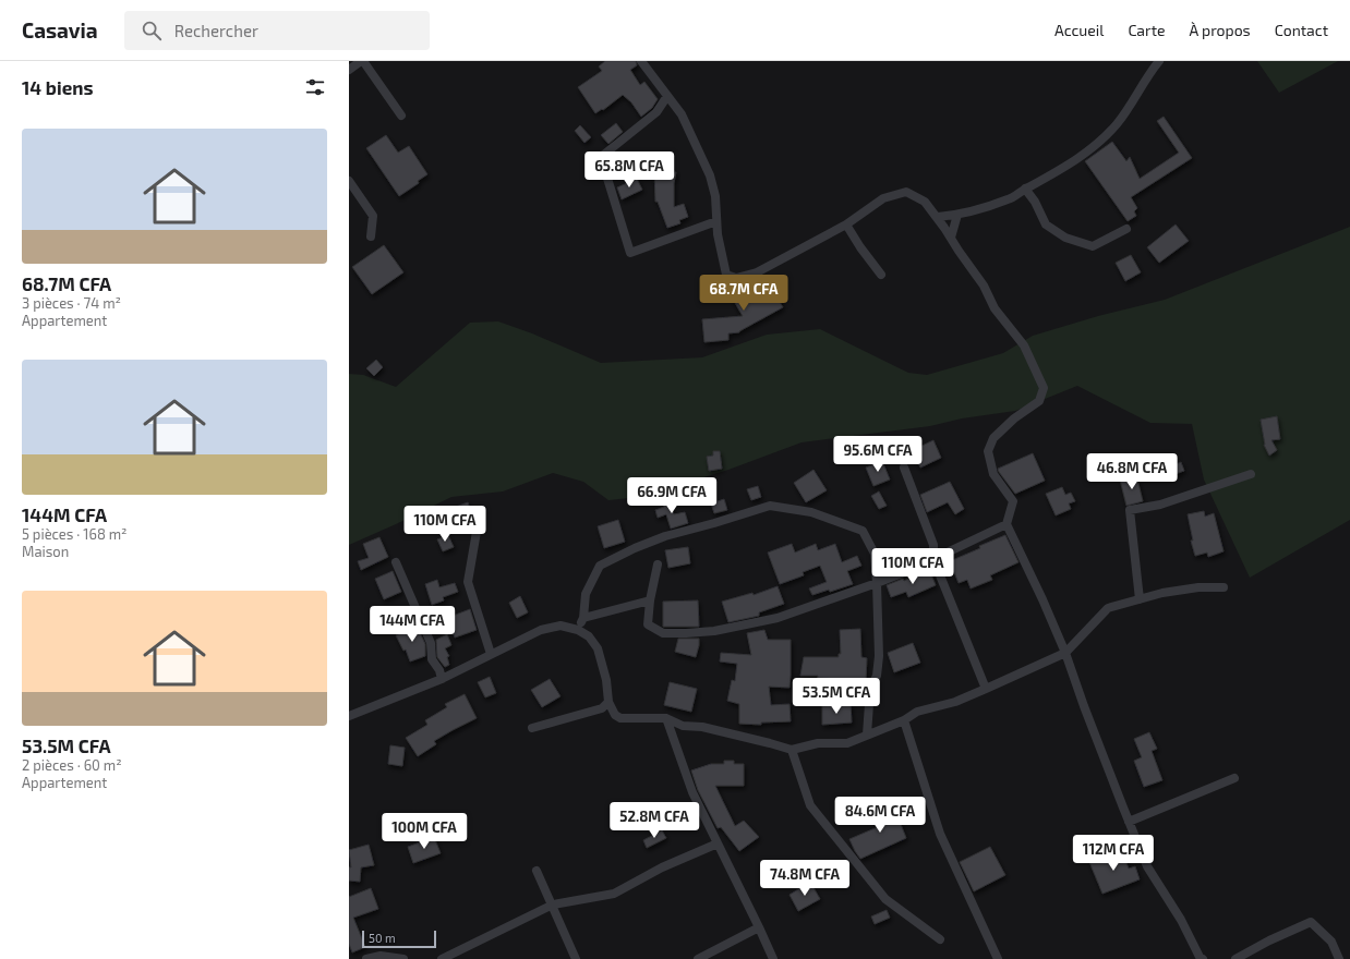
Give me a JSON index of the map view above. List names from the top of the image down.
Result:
{
  "scale_bar": "50 m",
  "page": {
    "header": "Casavia",
    "search": "Rechercher",
    "nav": [
      "Accueil",
      "Carte",
      "À propos",
      "Contact"
    ],
    "heading": "14 biens",
    "list": [
      {
        "name": "68.7M CFA",
        "note": "3 pièces · 74 m² · Appartement"
      },
      {
        "name": "144M CFA",
        "note": "5 pièces · 168 m² · Maison"
      },
      {
        "name": "53.5M CFA",
        "note": "2 pièces · 60 m² · Appartement"
      }
    ],
    "price": [
      "65.8M CFA",
      "68.7M CFA",
      "95.6M CFA",
      "46.8M CFA",
      "66.9M CFA",
      "110M CFA",
      "110M CFA",
      "144M CFA",
      "53.5M CFA",
      "84.6M CFA",
      "52.8M CFA",
      "100M CFA",
      "112M CFA",
      "74.8M CFA"
    ],
    "scale": "50 m"
  }
}
